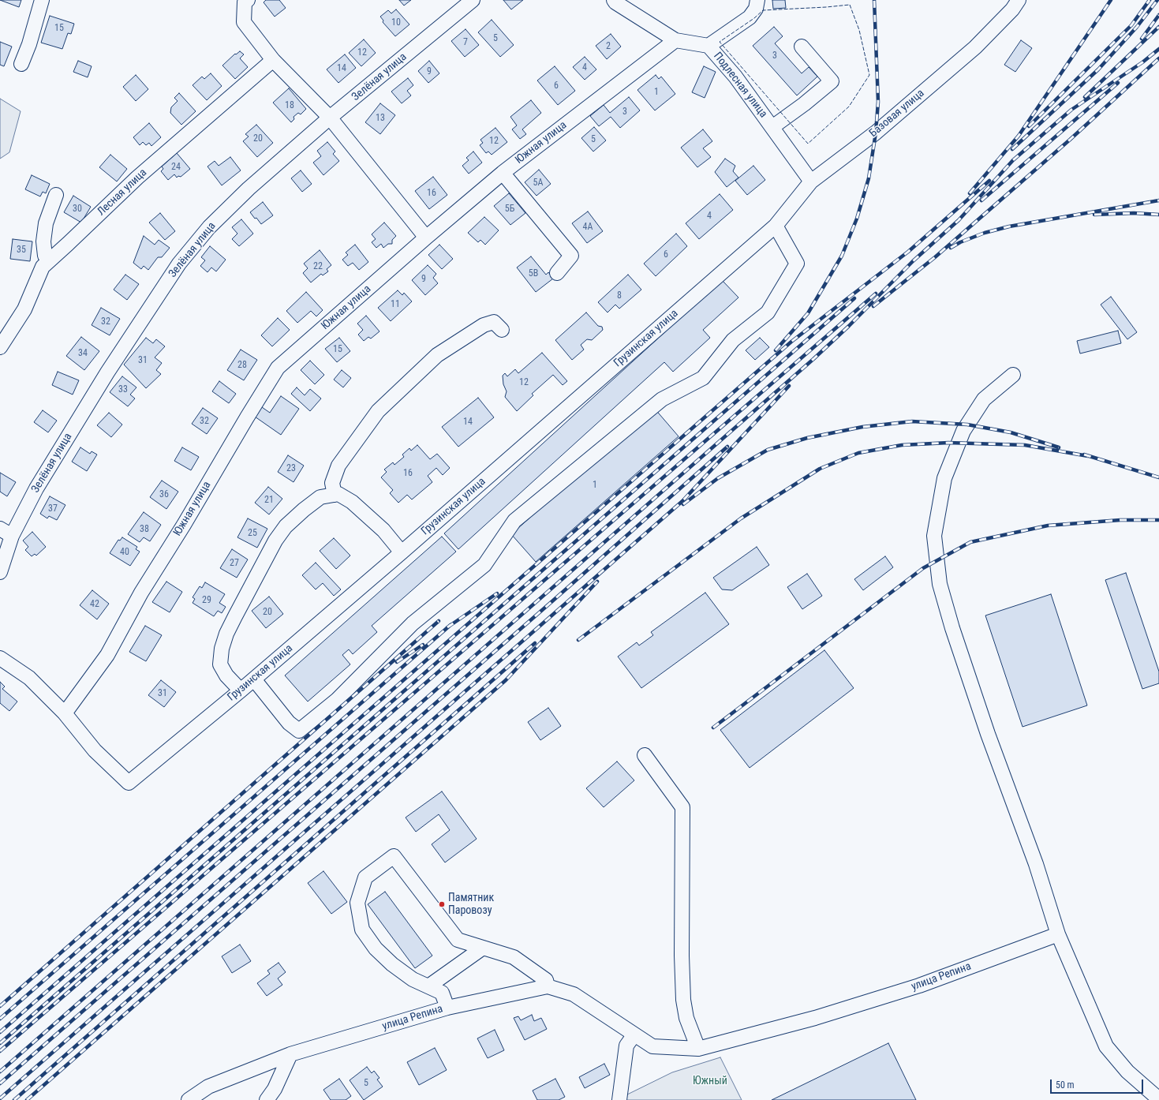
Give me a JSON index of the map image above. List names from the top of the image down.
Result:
{
  "streets": {
    "street": [
      "Зелёная улица",
      "Подлесная улица",
      "Базовая улица",
      "Южная улица",
      "Лесная улица",
      "Грузинская улица",
      "улица Репина"
    ]
  },
  "crossings": [
    ["Подлесная улица", "Базовая улица"],
    ["Подлесная улица", "Южная улица"],
    ["Базовая улица", "Грузинская улица"],
    ["Южная улица", "Грузинская улица"]
  ],
  "parks": ["Южный"],
  "places": ["Памятник Паровозу"],
  "house_numbers": [
    "10",
    "15",
    "5",
    "7",
    "2",
    "12",
    "3",
    "4",
    "14",
    "9",
    "6",
    "1",
    "18",
    "3",
    "13",
    "20",
    "5",
    "12",
    "24",
    "5А",
    "16",
    "30",
    "5Б",
    "4",
    "4А",
    "35",
    "6",
    "22",
    "5В",
    "9",
    "8",
    "11",
    "32",
    "15",
    "34",
    "31",
    "28",
    "12",
    "33",
    "32",
    "14",
    "23",
    "16",
    "1",
    "36",
    "21",
    "37",
    "38",
    "25",
    "40",
    "27",
    "29",
    "42",
    "20",
    "31",
    "5"
  ],
  "scale_bar": "50 m"
}
